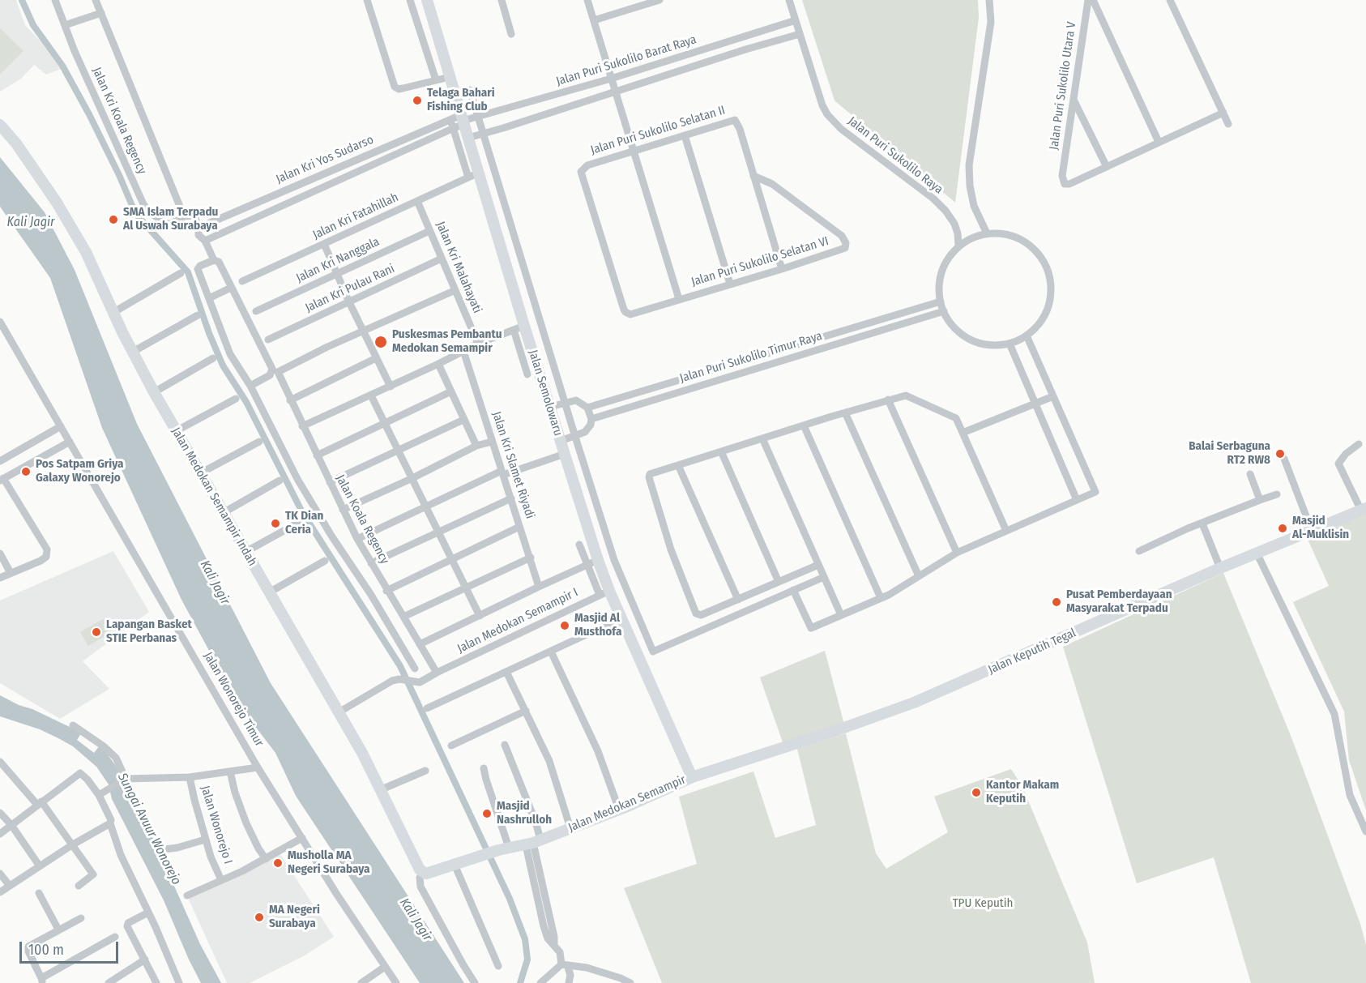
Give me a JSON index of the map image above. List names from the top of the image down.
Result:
{
  "streets": {
    "main road": [
      "Jalan Semolowaru",
      "Jalan Medokan Semampir Indah",
      "Jalan Keputih Tegal",
      "Jalan Medokan Semampir"
    ],
    "street": [
      "Jalan Puri Sukolilo Barat Raya",
      "Jalan Puri Sukolilo Utara V",
      "Jalan Kri Koala Regency",
      "Jalan Puri Sukolilo Selatan II",
      "Jalan Puri Sukolilo Raya",
      "Jalan Kri Yos Sudarso",
      "Jalan Kri Fatahillah",
      "Jalan Kri Nanggala",
      "Jalan Puri Sukolilo Selatan VI",
      "Jalan Kri Malahayati",
      "Jalan Kri Pulau Rani",
      "Jalan Puri Sukolilo Timur Raya",
      "Jalan Kri Slamet Riyadi",
      "Jalan Koala Regency",
      "Jalan Medokan Semampir I",
      "Jalan Wonorejo Timur",
      "Jalan Wonorejo I"
    ]
  },
  "crossings": [
    ["Jalan Puri Sukolilo Barat Raya", "Jalan Puri Sukolilo Raya"],
    ["Jalan Puri Sukolilo Barat Raya", "Jalan Kri Yos Sudarso"],
    ["Jalan Puri Sukolilo Barat Raya", "Jalan Semolowaru"],
    ["Jalan Puri Sukolilo Selatan II", "Jalan Puri Sukolilo Selatan VI"],
    ["Jalan Puri Sukolilo Raya", "Jalan Puri Sukolilo Timur Raya"],
    ["Jalan Kri Yos Sudarso", "Jalan Semolowaru"],
    ["Jalan Kri Fatahillah", "Jalan Kri Malahayati"],
    ["Jalan Kri Fatahillah", "Jalan Semolowaru"],
    ["Jalan Kri Nanggala", "Jalan Kri Malahayati"],
    ["Jalan Kri Malahayati", "Jalan Kri Pulau Rani"],
    ["Jalan Semolowaru", "Jalan Medokan Semampir I"],
    ["Jalan Semolowaru", "Jalan Keputih Tegal"],
    ["Jalan Semolowaru", "Jalan Medokan Semampir"],
    ["Jalan Medokan Semampir Indah", "Jalan Medokan Semampir I"],
    ["Jalan Medokan Semampir Indah", "Jalan Medokan Semampir"],
    ["Jalan Koala Regency", "Jalan Medokan Semampir I"],
    ["Jalan Keputih Tegal", "Jalan Medokan Semampir"],
    ["Jalan Wonorejo Timur", "Jalan Wonorejo I"]
  ],
  "water": ["Kali Jagir", "Sungai Avuur Wonorejo"],
  "parks": ["TPU Keputih"],
  "places": [
    "Telaga Bahari Fishing Club",
    "SMA Islam Terpadu Al Uswah Surabaya",
    "Puskesmas Pembantu Medokan Semampir",
    "Balai Serbaguna RT2 RW8",
    "Pos Satpam Griya Galaxy Wonorejo",
    "TK Dian Ceria",
    "Masjid Al-Muklisin",
    "Pusat Pemberdayaan Masyarakat Terpadu",
    "Masjid Al Musthofa",
    "Lapangan Basket STIE Perbanas",
    "Kantor Makam Keputih",
    "Masjid Nashrulloh",
    "Musholla MA Negeri Surabaya",
    "MA Negeri Surabaya"
  ],
  "scale_bar": "100 m"
}
